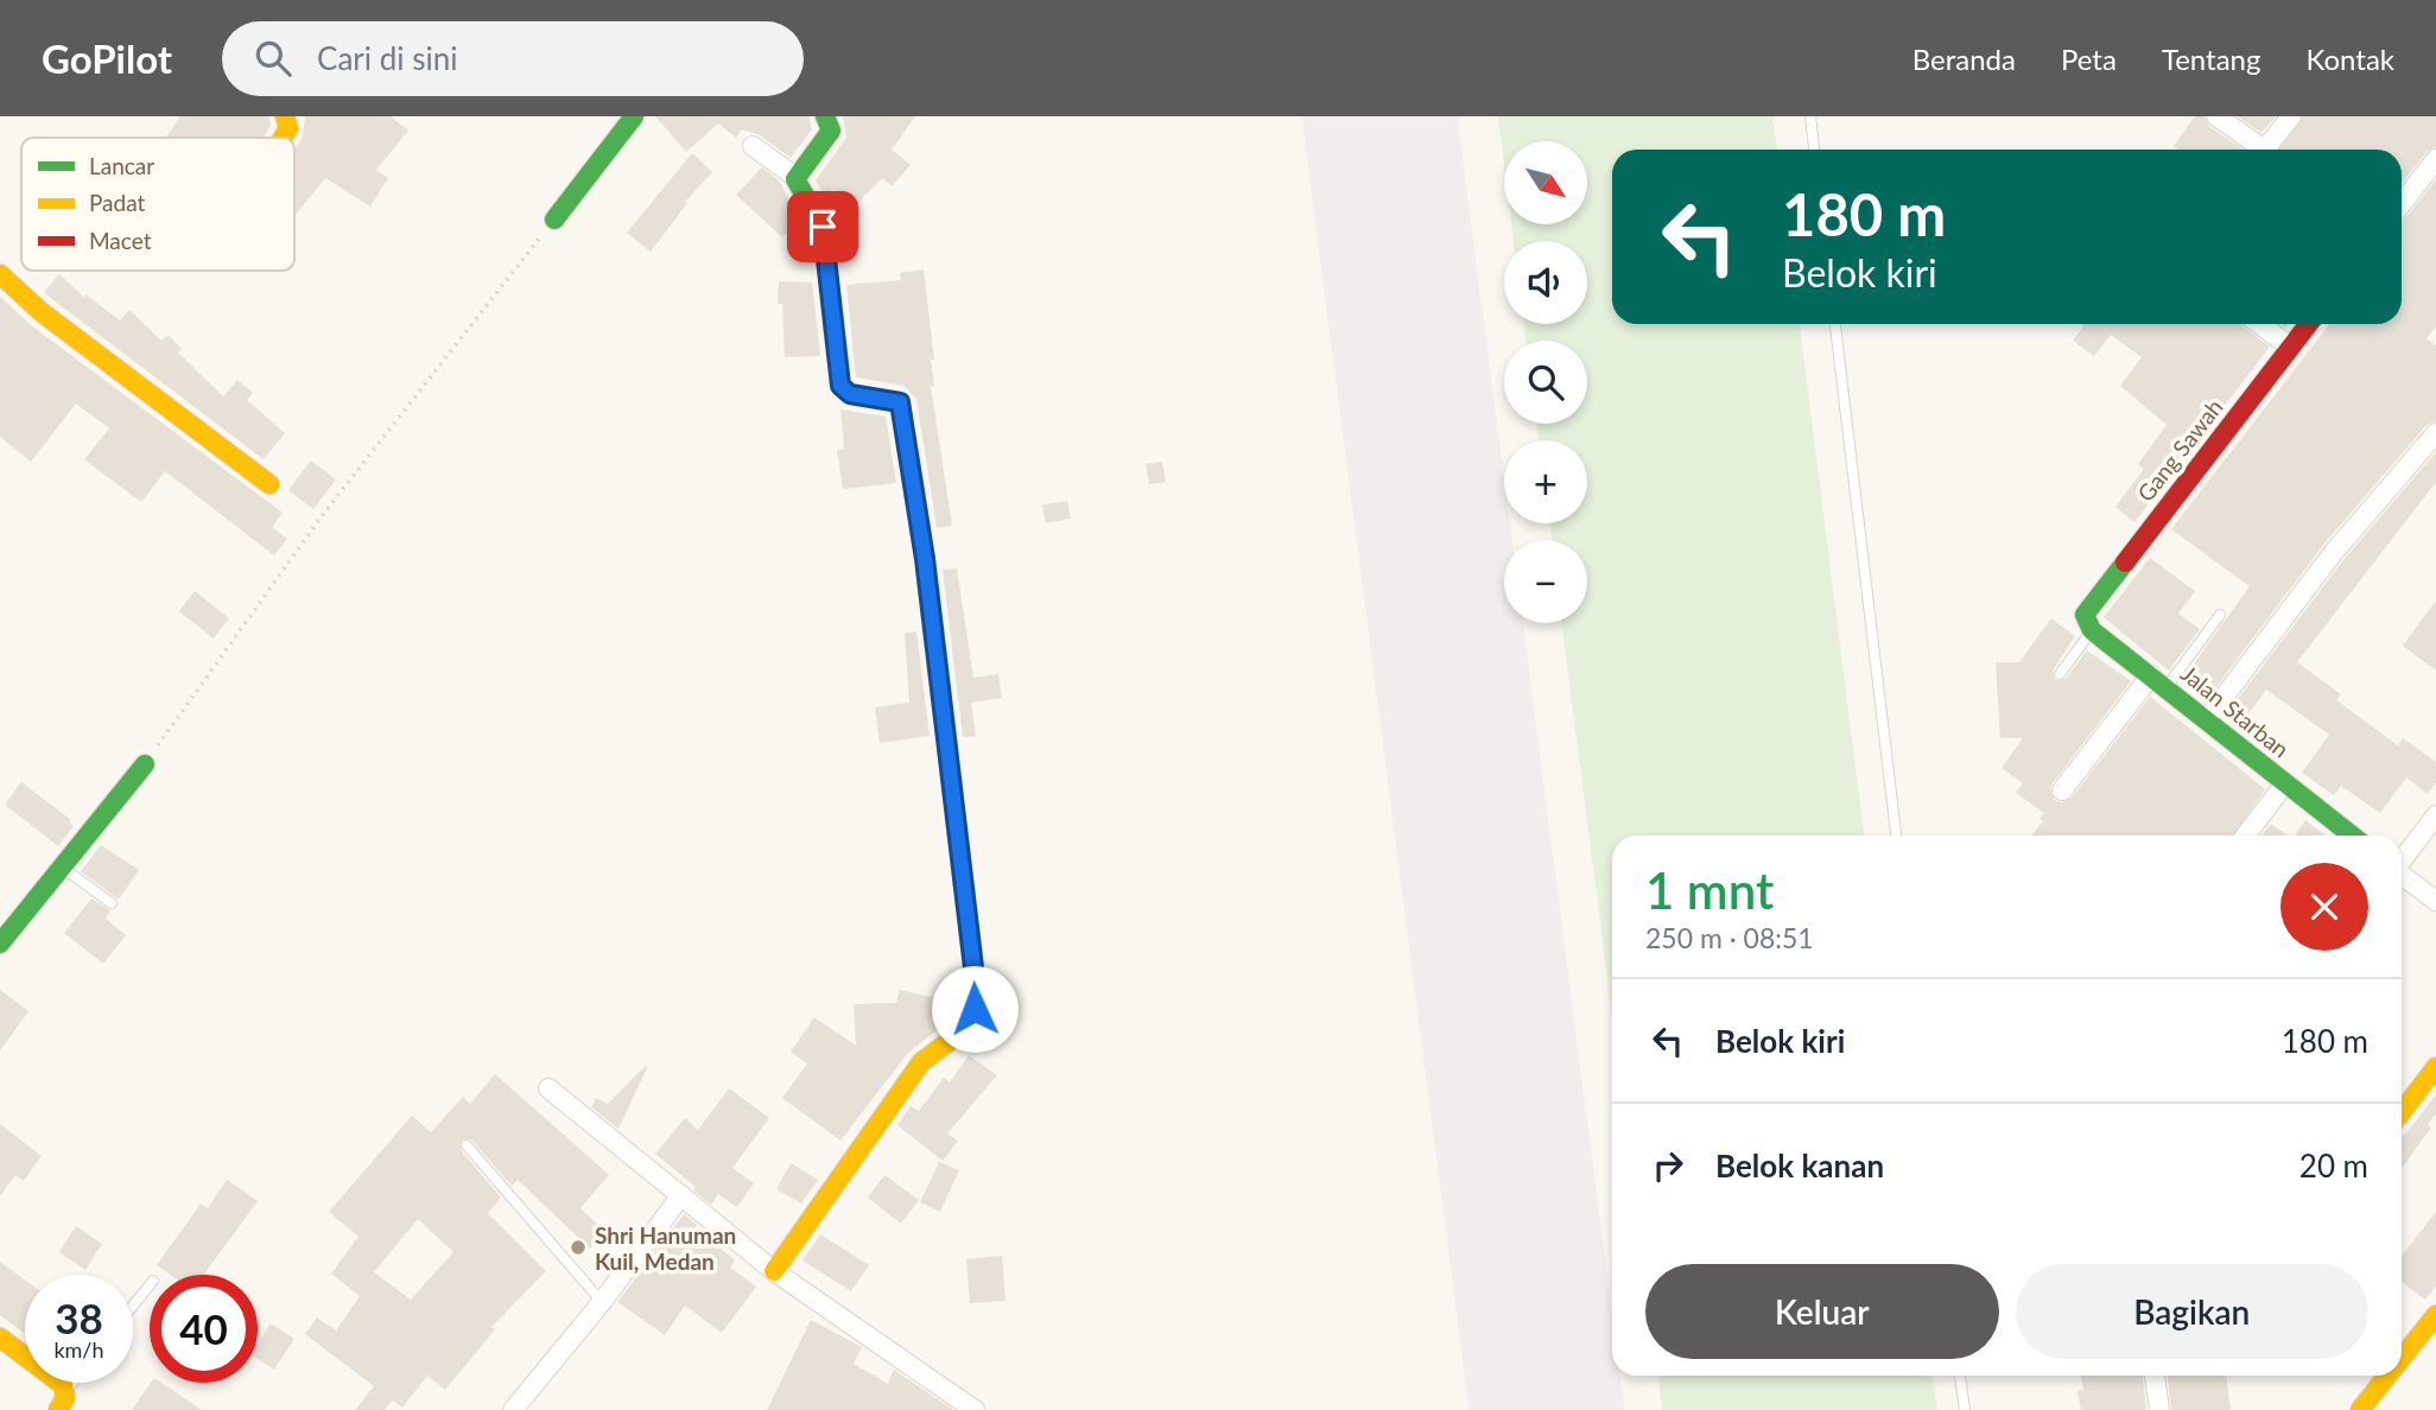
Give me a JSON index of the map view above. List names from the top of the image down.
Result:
{
  "streets": {
    "street": ["Gang Sawah", "Jalan Starban"]
  },
  "crossings": [
    ["Gang Sawah", "Jalan Starban"]
  ],
  "places": ["Shri Hanuman Kuil, Medan"],
  "legend": ["Lancar", "Padat", "Macet"],
  "north": "bottom right",
  "page": {
    "header": "GoPilot",
    "search": "Cari di sini",
    "nav": [
      "Beranda",
      "Peta",
      "Tentang",
      "Kontak"
    ],
    "map_buttons": ["+", "−"],
    "turn": ["180 m", "Belok kiri"],
    "heading": ["1 mnt", "250 m · 08:51"],
    "list": [
      {
        "name": "Belok kiri",
        "value": "180 m"
      },
      {
        "name": "Belok kanan",
        "value": "20 m"
      }
    ],
    "buttons": ["Keluar", "Bagikan"],
    "speed": "38 km/h",
    "limit": "40"
  }
}
